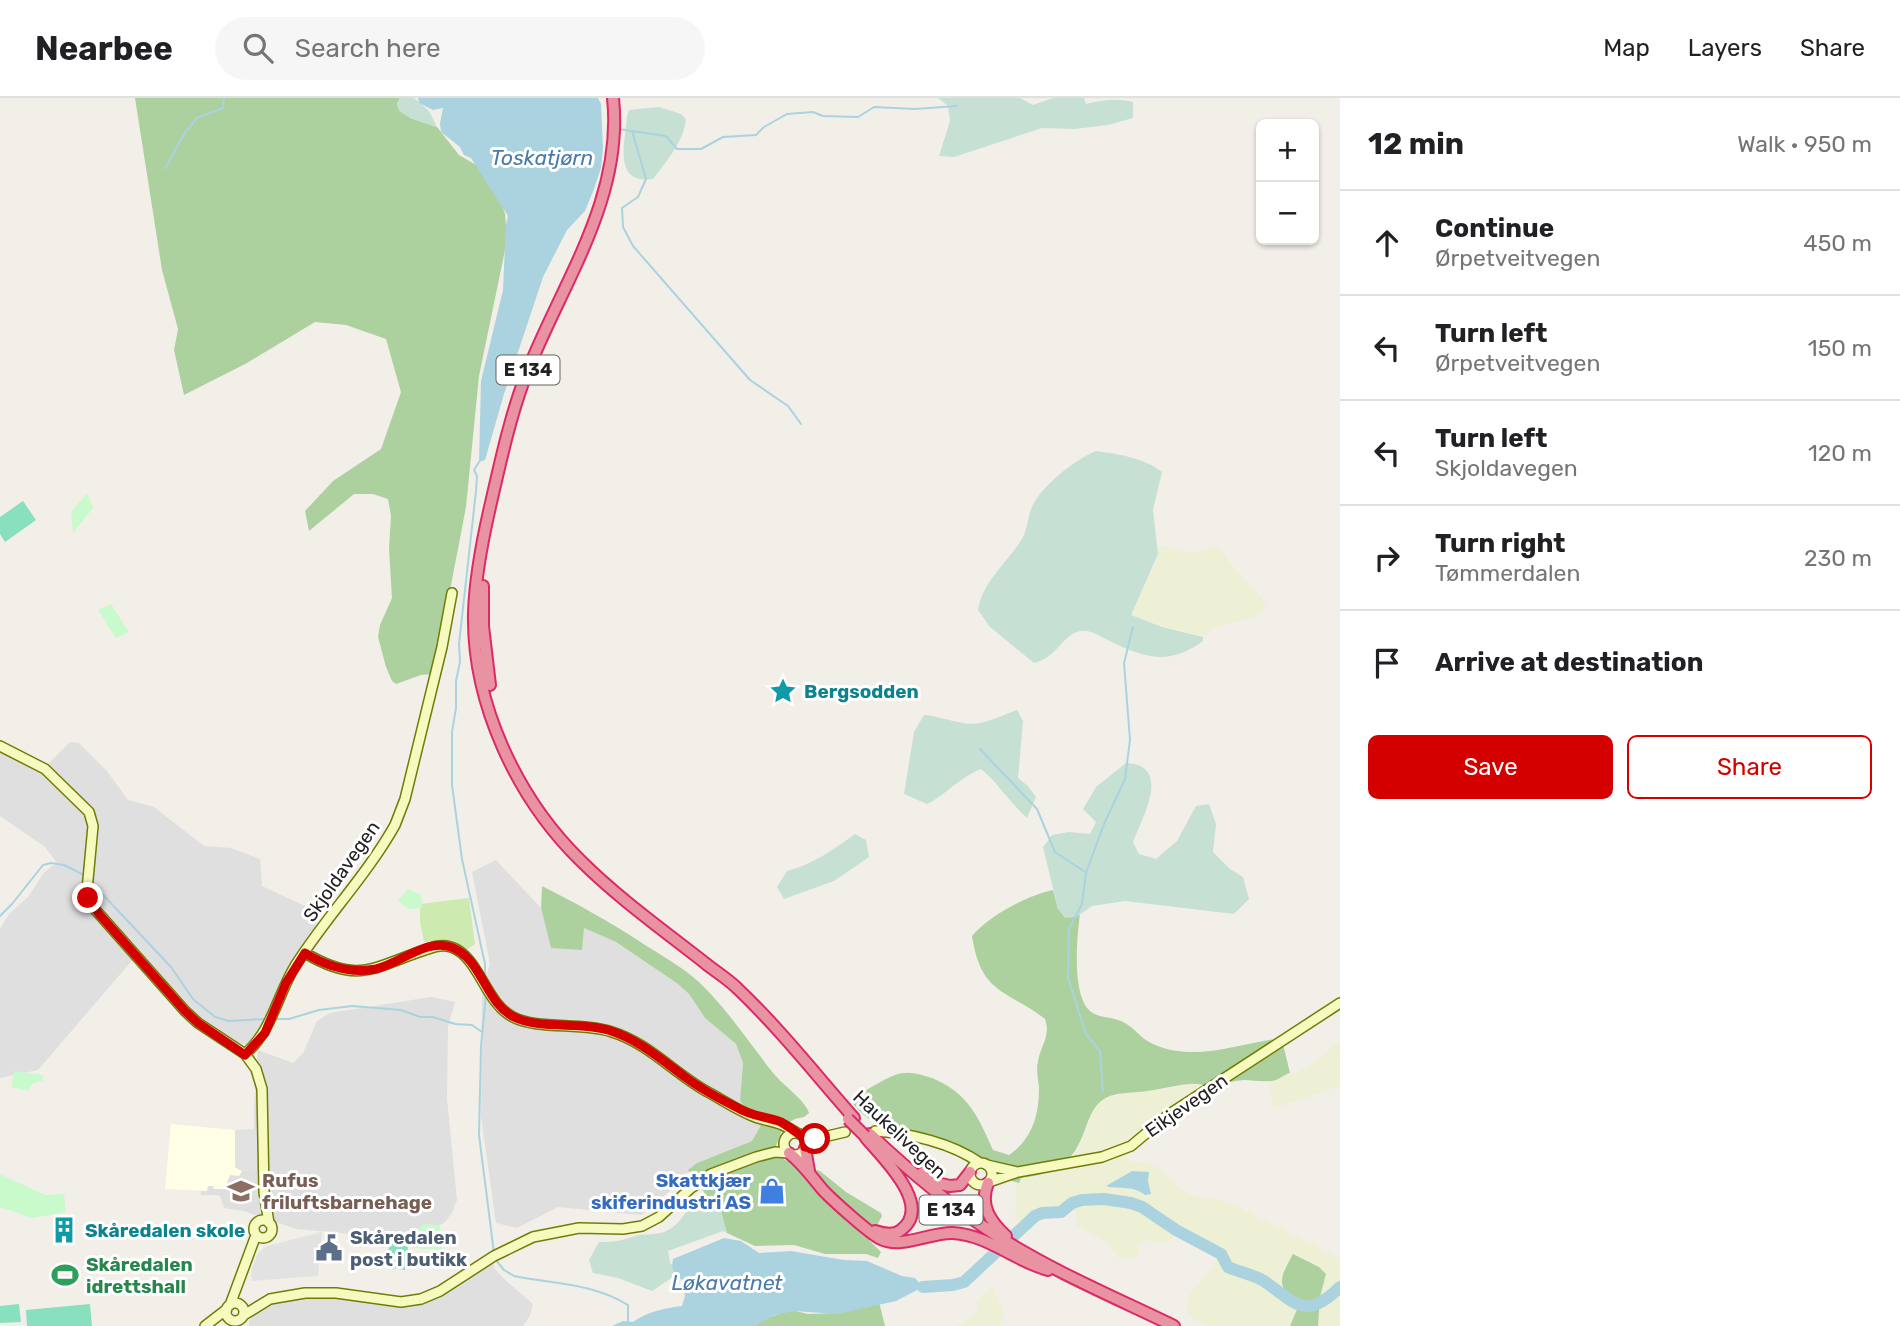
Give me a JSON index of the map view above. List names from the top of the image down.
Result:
{
  "streets": {
    "highway": ["E 134", "Haukelivegen"],
    "street": ["Skjoldavegen", "Eikjevegen"]
  },
  "crossings": [
    ["E 134", "Eikjevegen"],
    ["E 134", "Haukelivegen"],
    ["Eikjevegen", "Haukelivegen"]
  ],
  "water": ["Toskatjørn", "Løkavatnet"],
  "places": {
    "place": ["Bergsodden"],
    "school or university": ["Rufus friluftsbarnehage"],
    "shop": ["Skattkjær skiferindustri AS"],
    "building": ["Skåredalen skole"],
    "public building": ["Skåredalen post i butikk"],
    "sports": ["Skåredalen idrettshall"]
  },
  "page": {
    "header": "Nearbee",
    "search": "Search here",
    "nav": ["Map", "Layers", "Share"],
    "heading": ["12 min", "Walk · 950 m"],
    "map_buttons": ["+", "−"],
    "list": [
      ["Continue", "Ørpetveitvegen", "450 m"],
      ["Turn left", "Ørpetveitvegen", "150 m"],
      ["Turn left", "Skjoldavegen", "120 m"],
      ["Turn right", "Tømmerdalen", "230 m"],
      "Arrive at destination"
    ],
    "buttons": ["Save", "Share"]
  }
}
